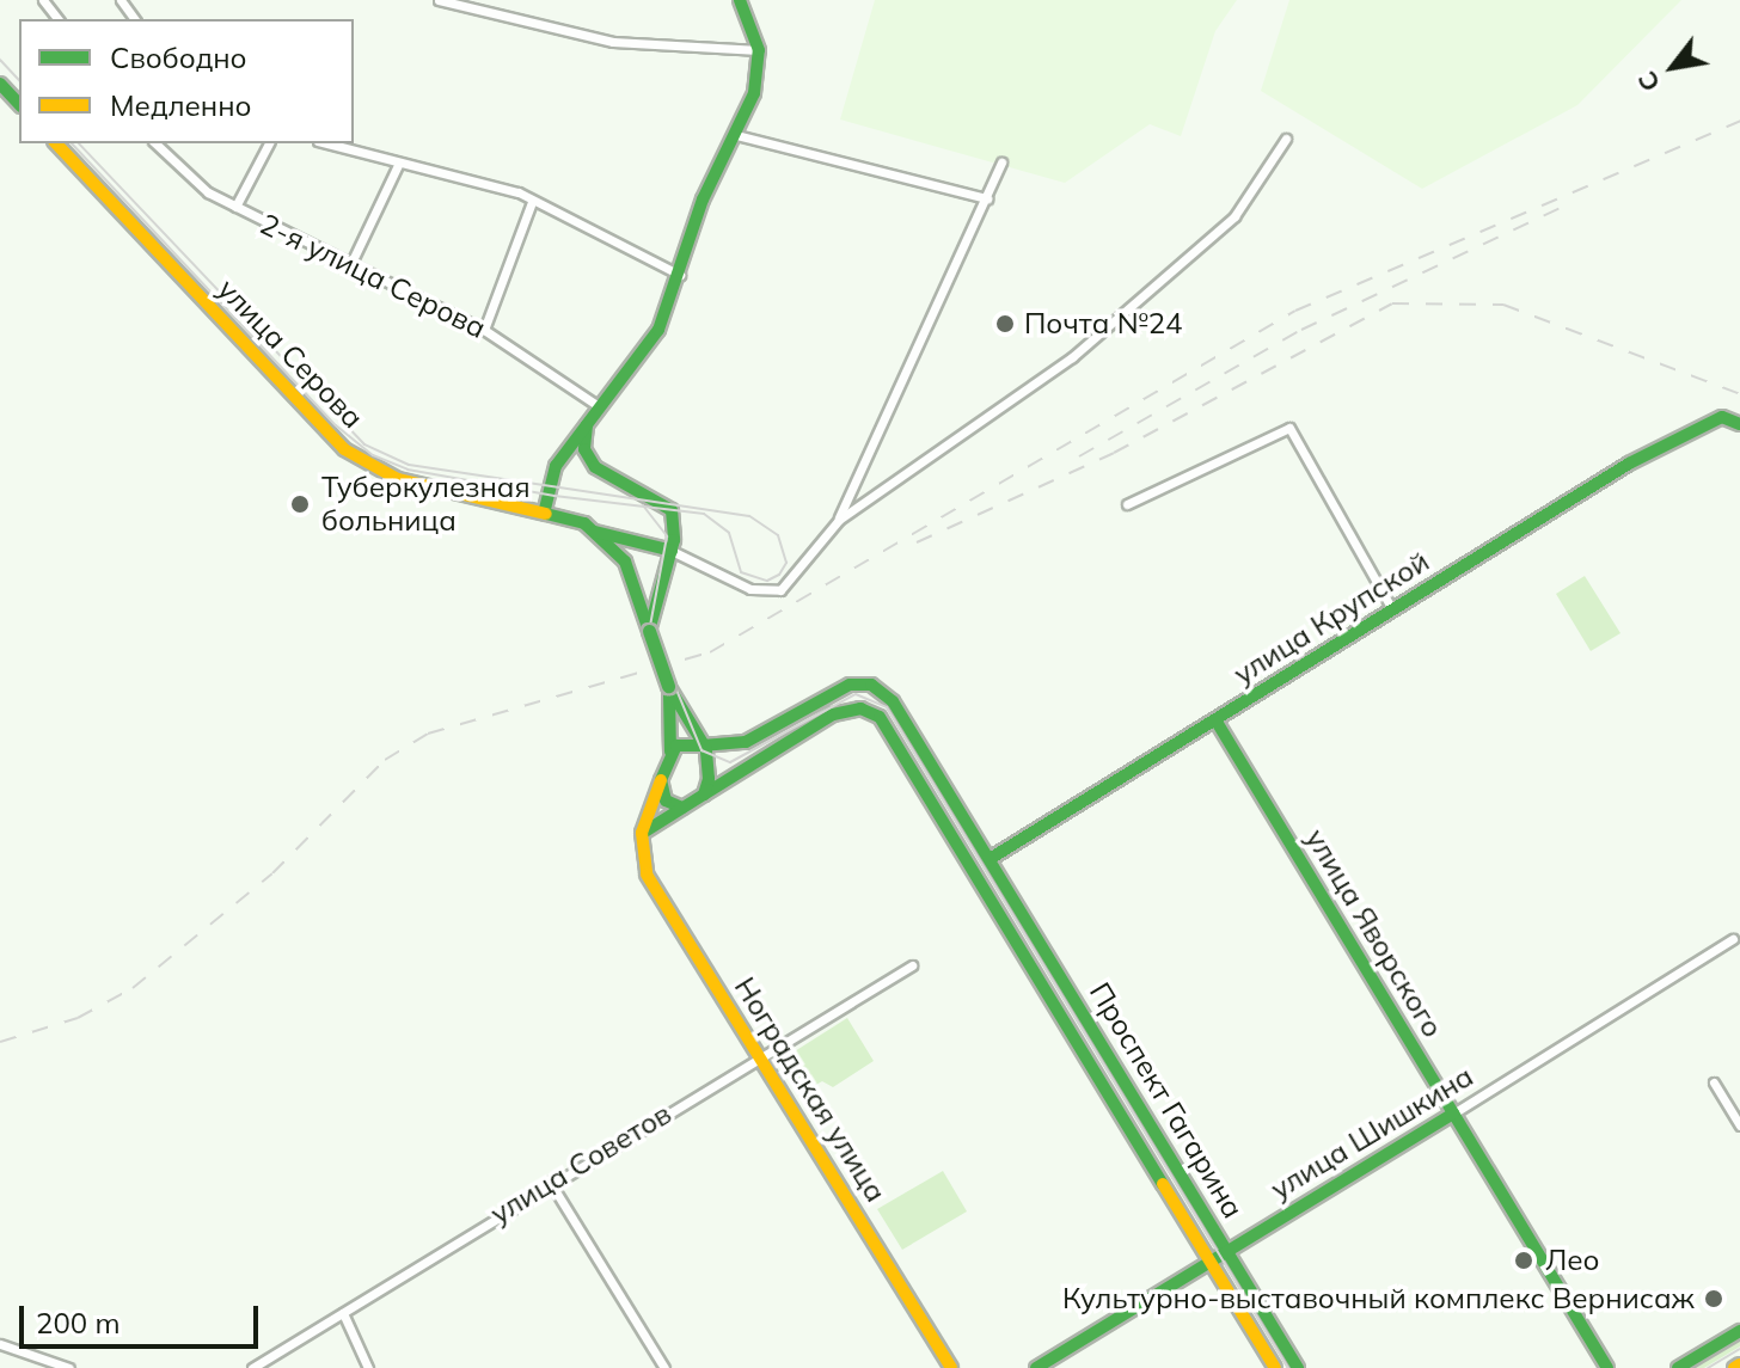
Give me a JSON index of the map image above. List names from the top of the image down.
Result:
{
  "streets": {
    "main road": [
      "улица Серова",
      "улица Крупской",
      "улица Яворского",
      "Ноградская улица",
      "Проспект Гагарина",
      "улица Шишкина"
    ],
    "street": ["2-я улица Серова", "улица Советов"]
  },
  "crossings": [
    ["улица Крупской", "улица Яворского"],
    ["улица Крупской", "Проспект Гагарина"],
    ["улица Яворского", "улица Шишкина"],
    ["Ноградская улица", "улица Советов"],
    ["Проспект Гагарина", "улица Шишкина"]
  ],
  "places": [
    "Почта №24",
    "Туберкулезная больница",
    "Лео",
    "Культурно-выставочный комплекс Вернисаж"
  ],
  "legend": ["Свободно", "Медленно"],
  "scale_bar": "200 m",
  "north": "bottom left"
}
